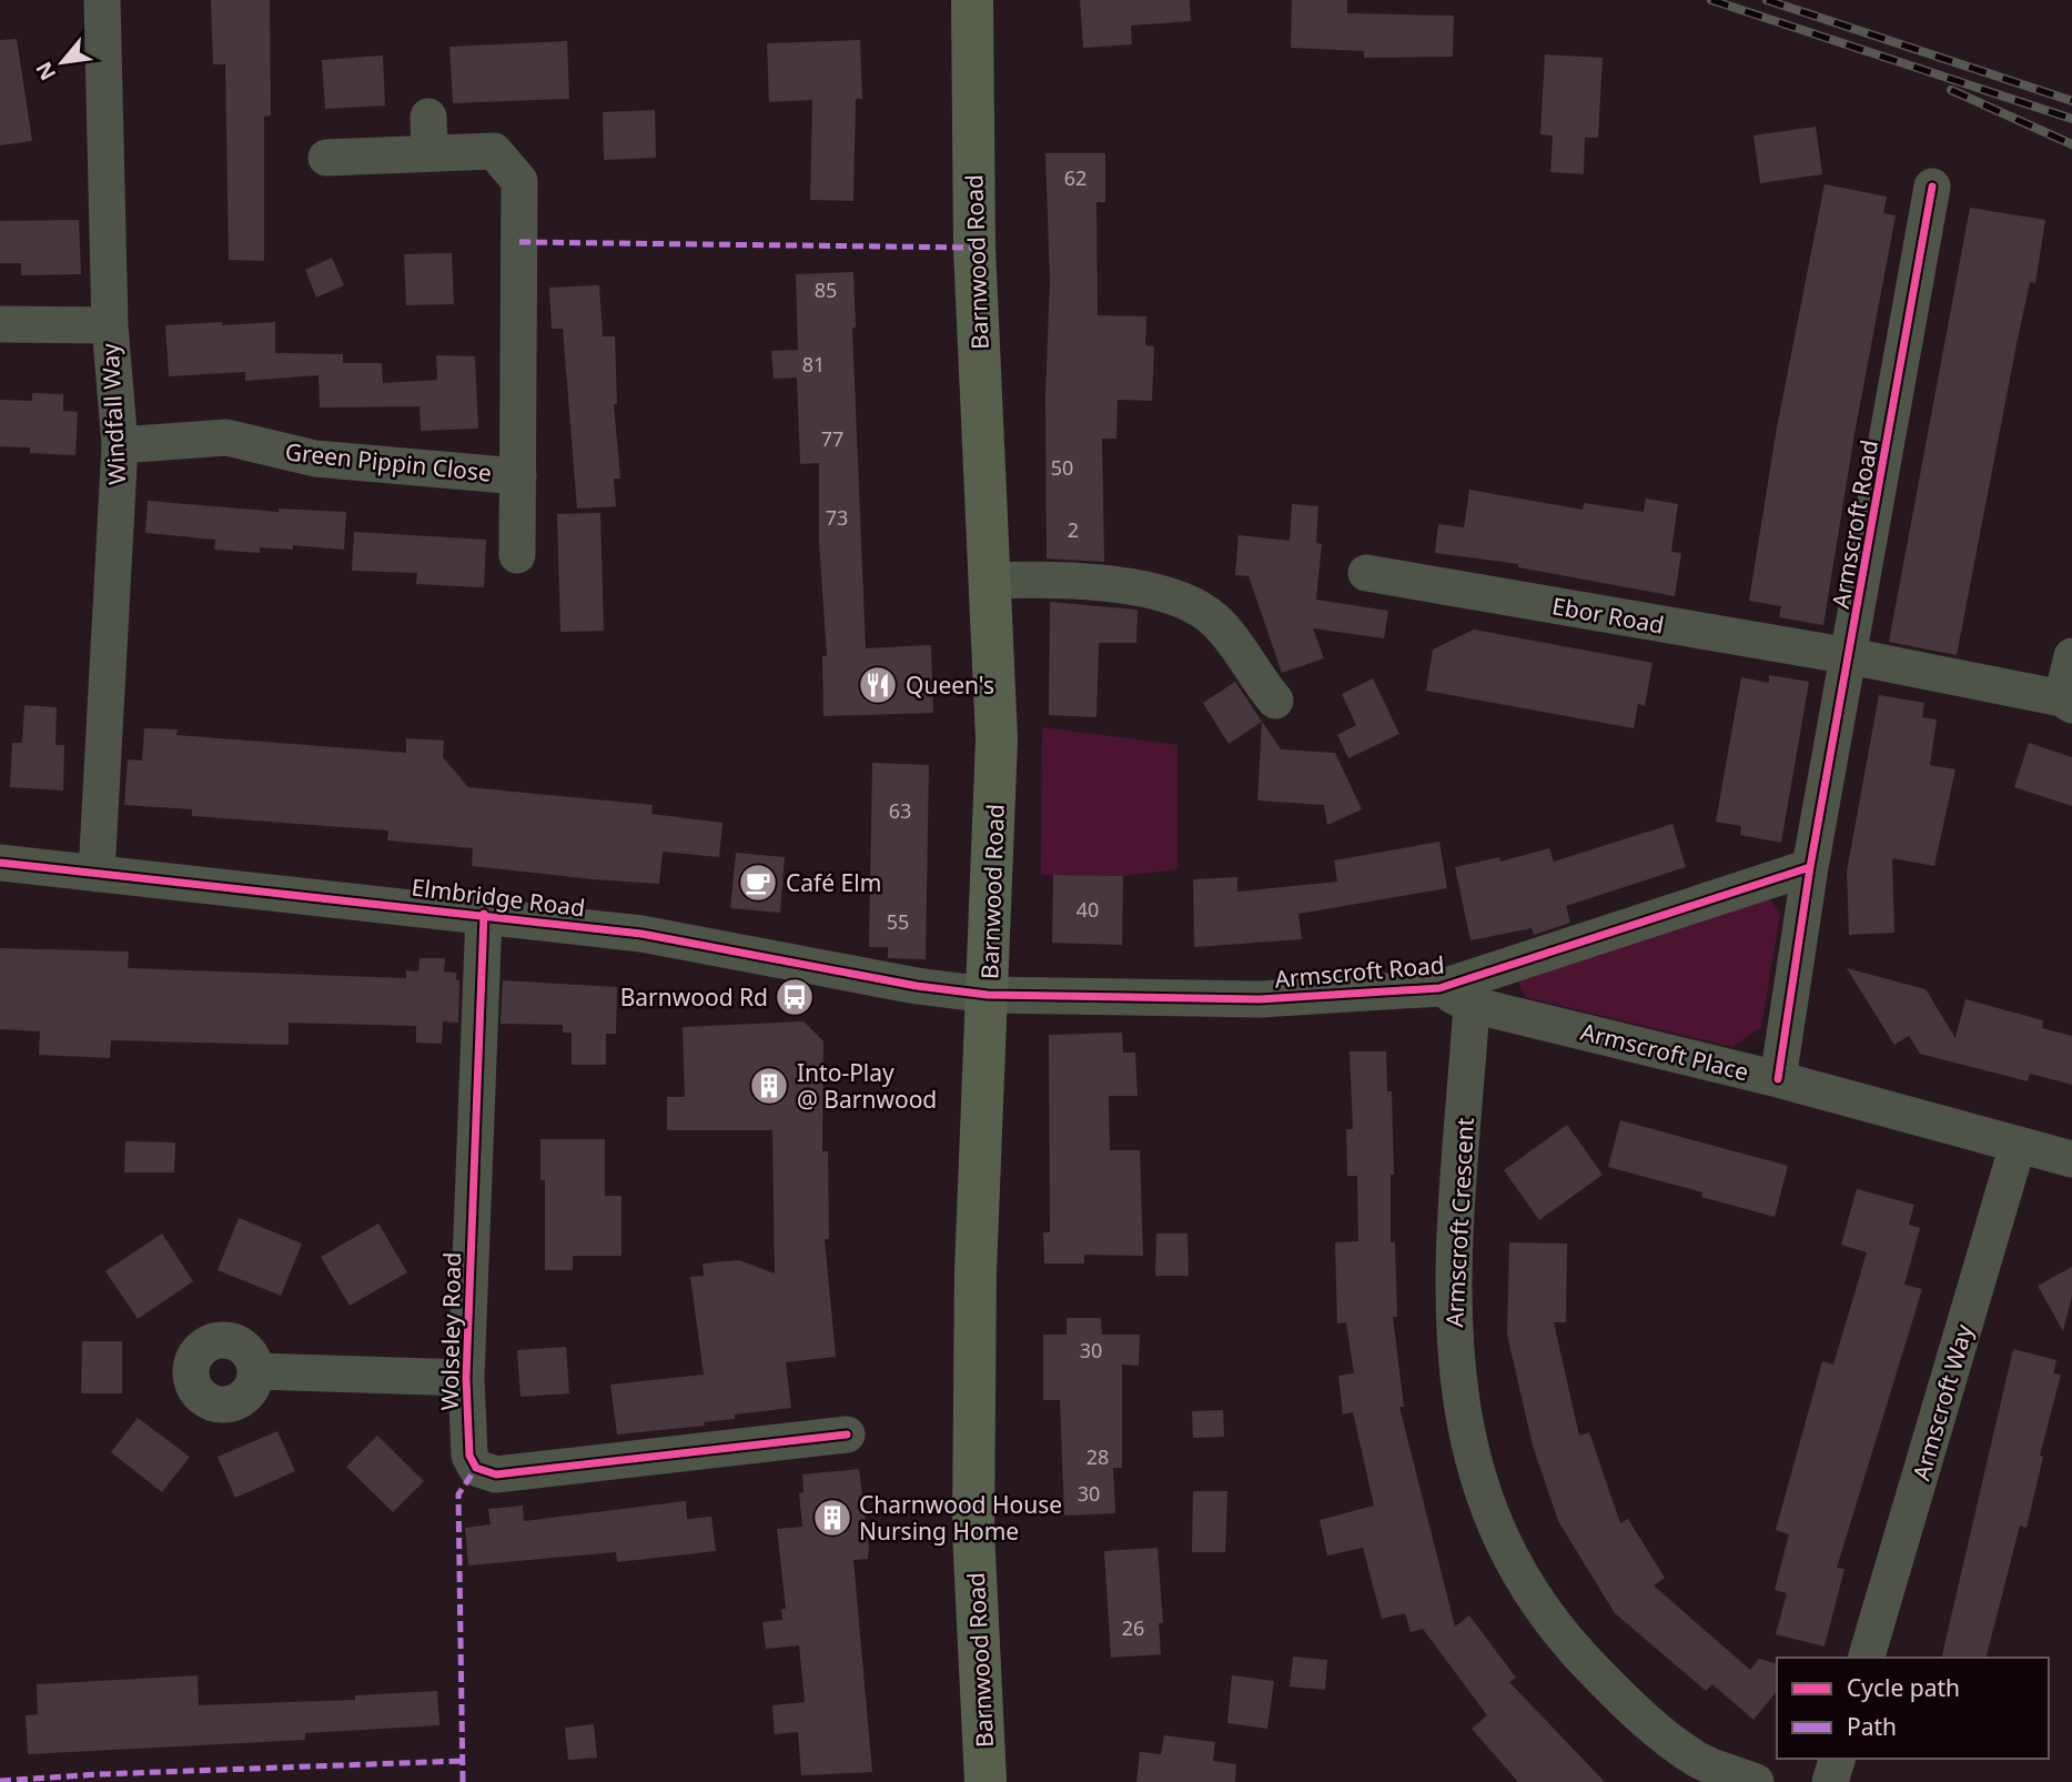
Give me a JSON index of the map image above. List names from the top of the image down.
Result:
{
  "streets": {
    "main road": ["Barnwood Road"],
    "street": [
      "Windfall Way",
      "Green Pippin Close",
      "Armscroft Road",
      "Ebor Road",
      "Elmbridge Road",
      "Armscroft Place",
      "Armscroft Crescent",
      "Wolseley Road",
      "Armscroft Way"
    ]
  },
  "crossings": [
    ["Barnwood Road", "Armscroft Road"],
    ["Barnwood Road", "Elmbridge Road"],
    ["Windfall Way", "Green Pippin Close"],
    ["Windfall Way", "Elmbridge Road"],
    ["Armscroft Road", "Ebor Road"],
    ["Armscroft Road", "Elmbridge Road"],
    ["Armscroft Road", "Armscroft Place"],
    ["Elmbridge Road", "Wolseley Road"],
    ["Armscroft Place", "Armscroft Crescent"],
    ["Armscroft Place", "Armscroft Way"]
  ],
  "places": {
    "restaurant": ["Queen's"],
    "cafe": ["Café Elm"],
    "bus stop": ["Barnwood Rd"],
    "building": ["Into-Play @ Barnwood", "Charnwood House Nursing Home"]
  },
  "house_numbers": [
    "62",
    "85",
    "81",
    "77",
    "50",
    "73",
    "2",
    "63",
    "40",
    "55",
    "30",
    "28",
    "30",
    "26"
  ],
  "legend": ["Cycle path", "Path"],
  "north": "bottom left"
}
